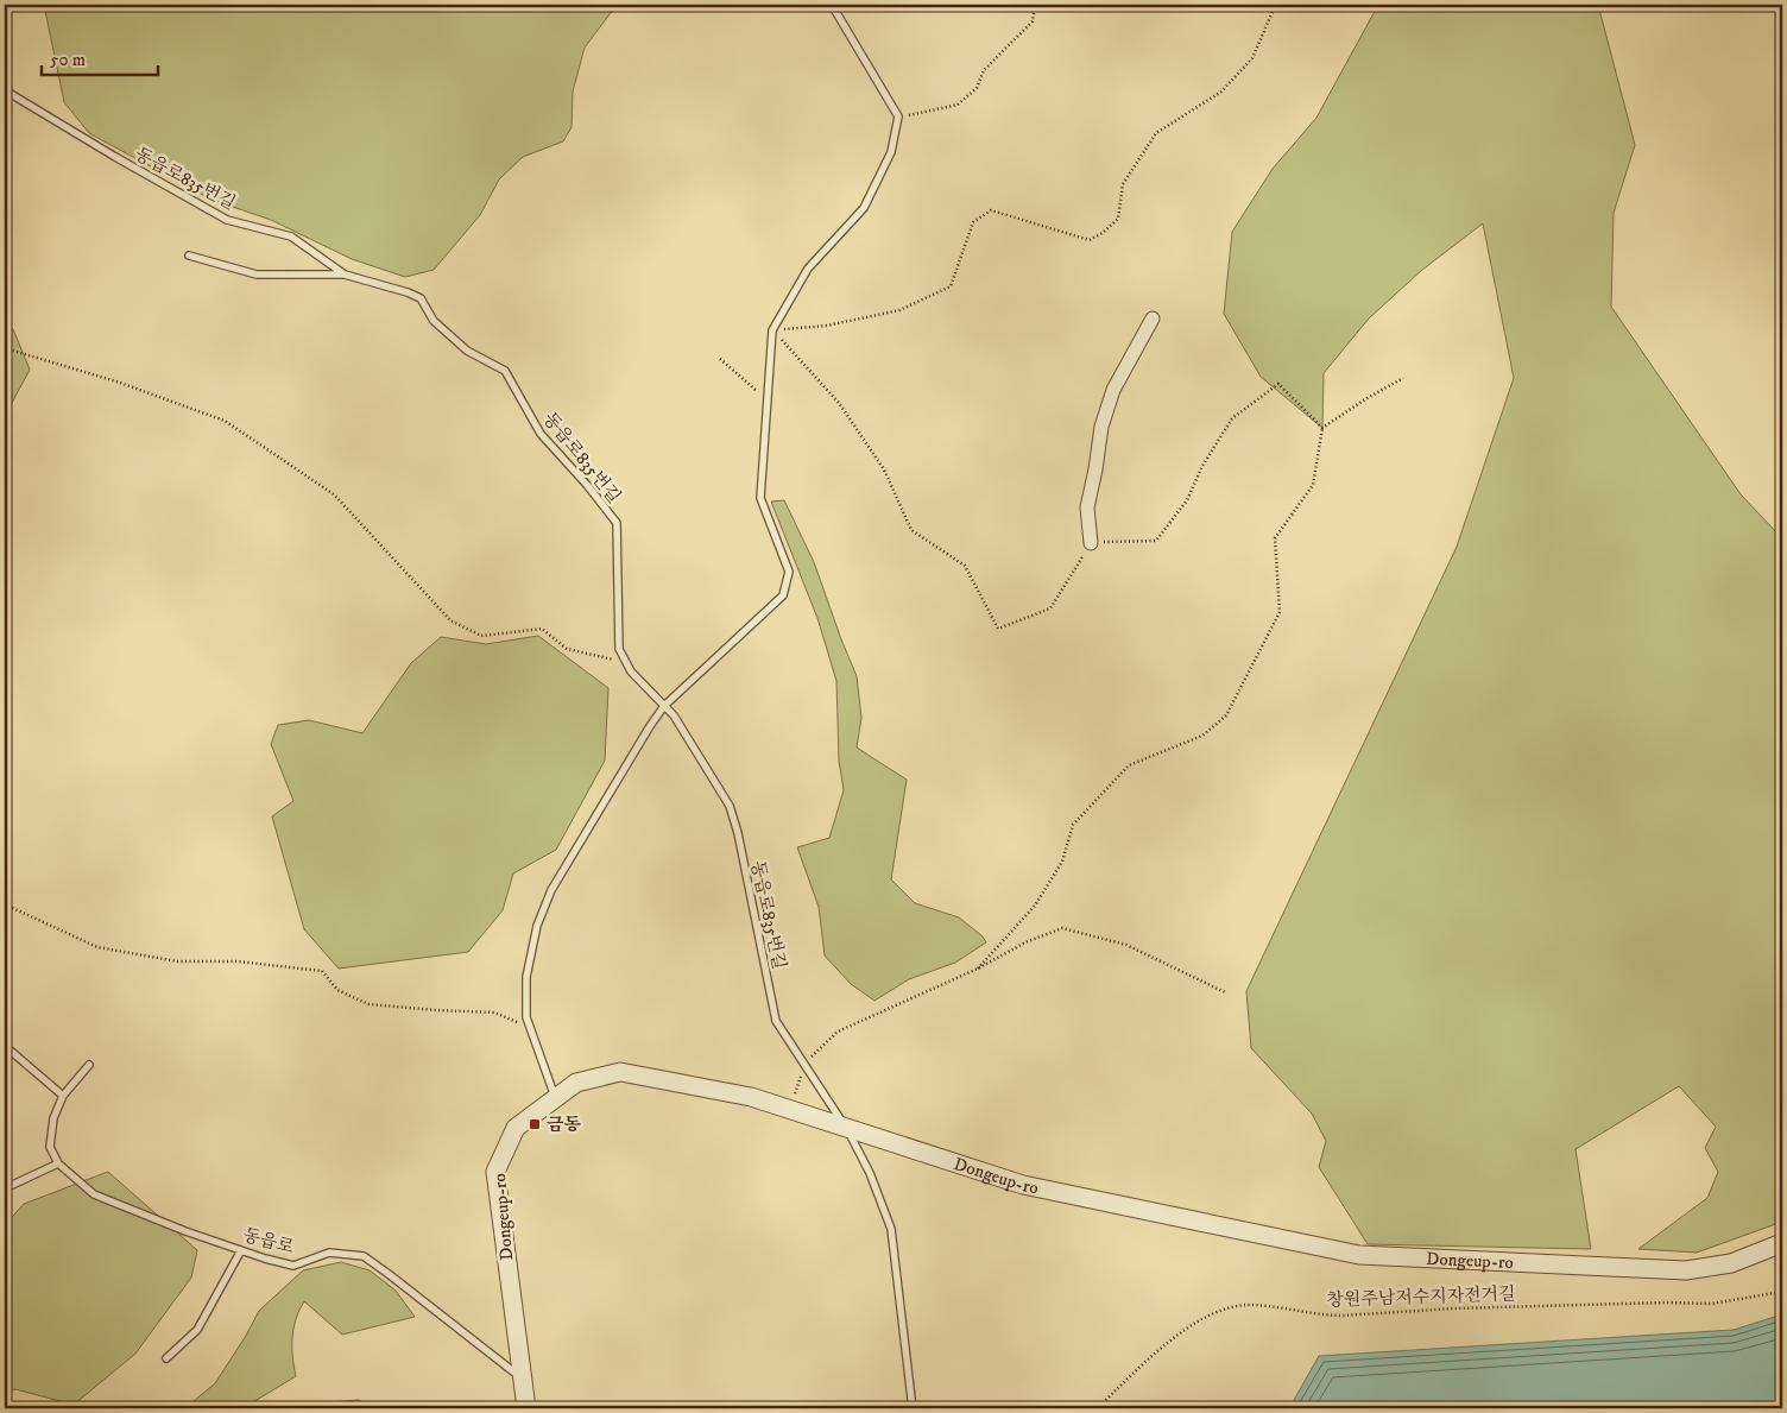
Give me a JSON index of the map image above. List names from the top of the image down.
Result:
{
  "streets": {
    "street": ["Dongeup-ro"],
    "lane": ["동읍로835번길", "동읍로"],
    "path": ["창원주남저수지자전거길"]
  },
  "crossings": [
    ["동읍로835번길", "Dongeup-ro"],
    ["Dongeup-ro", "동읍로"]
  ],
  "places": {
    "transit": ["금동"]
  },
  "scale_bar": "50 m"
}
